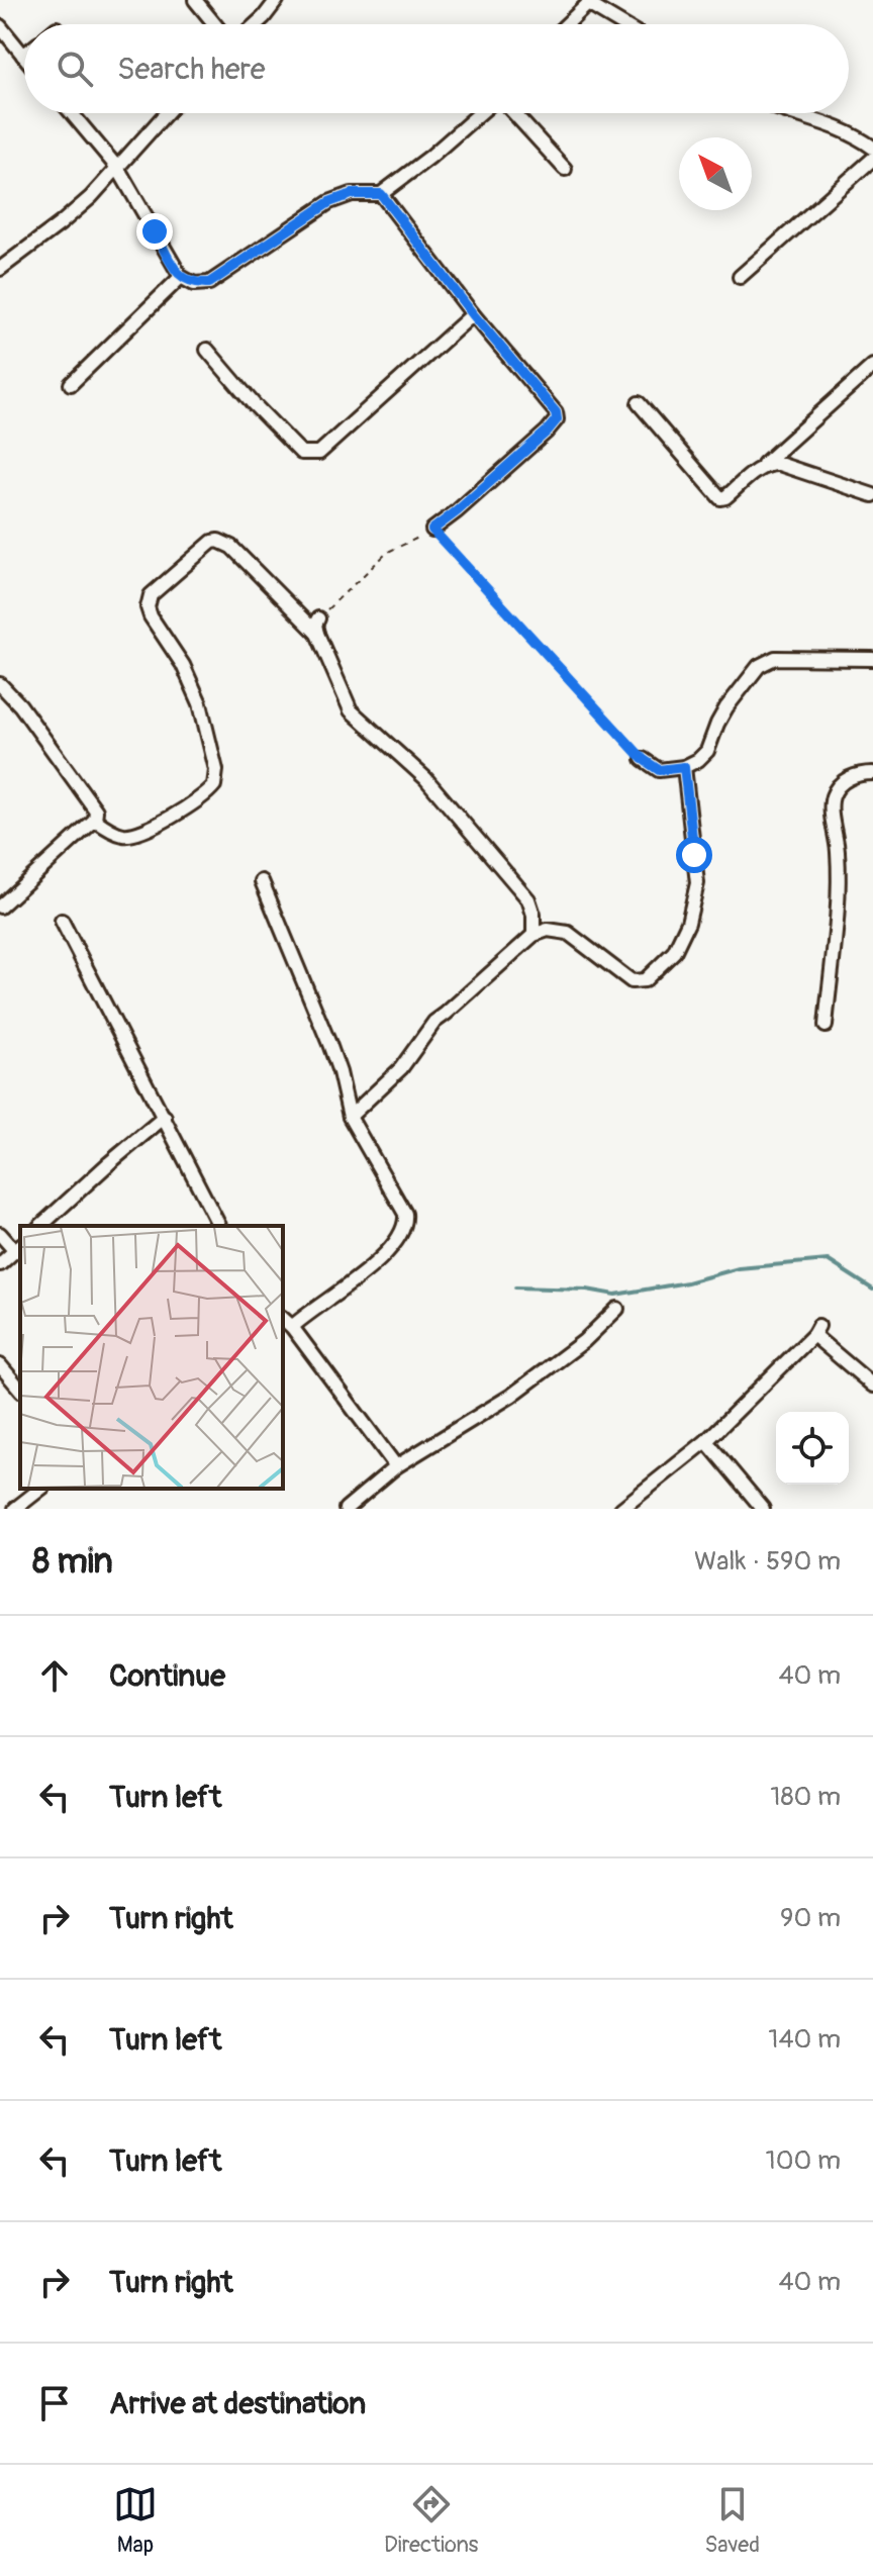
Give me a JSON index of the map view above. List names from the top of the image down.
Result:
{
  "north": "top left",
  "page": {
    "search": "Search here",
    "heading": ["8 min", "Walk · 590 m"],
    "list": [
      ["Continue", "40 m"],
      ["Turn left", "180 m"],
      ["Turn right", "90 m"],
      ["Turn left", "140 m"],
      ["Turn left", "100 m"],
      ["Turn right", "40 m"],
      "Arrive at destination"
    ],
    "nav": ["Map", "Directions", "Saved"]
  }
}
